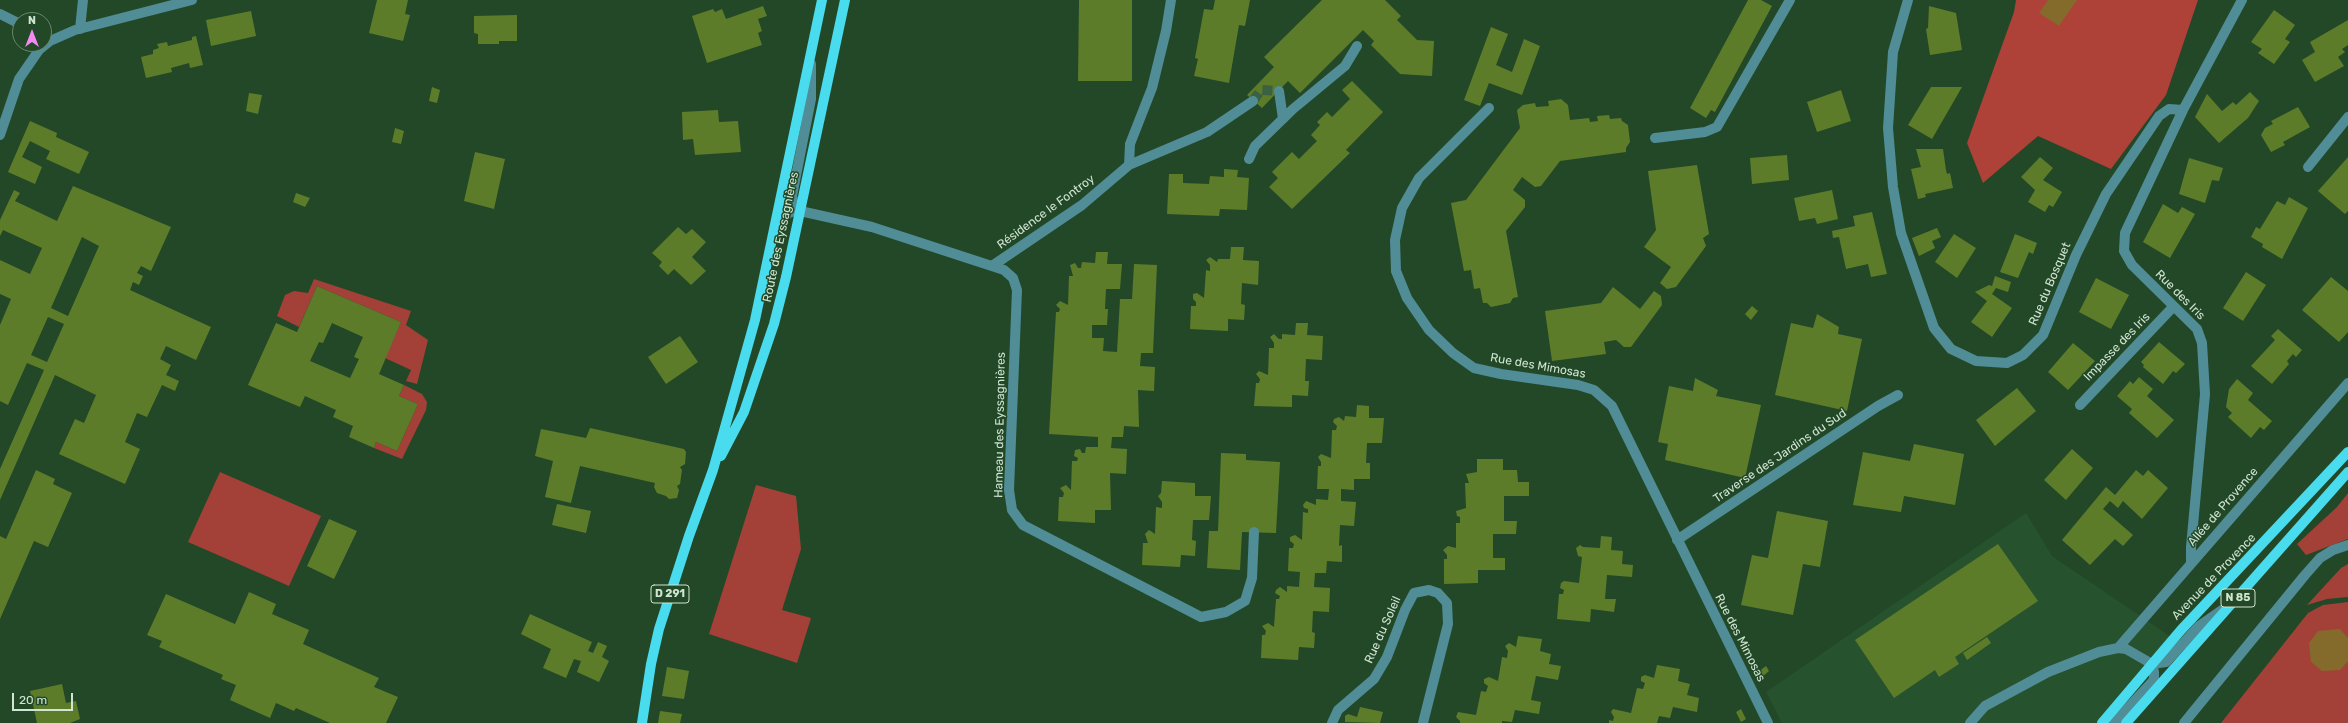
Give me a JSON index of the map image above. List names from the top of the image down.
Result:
{
  "streets": {
    "main road": [
      "Route des Eyssagnières",
      "Avenue de Provence",
      "D 291",
      "N 85"
    ],
    "street": [
      "Résidence le Fontroy",
      "Rue du Bosquet",
      "Rue des Iris",
      "Impasse des Iris",
      "Rue des Mimosas",
      "Hameau des Eyssagnières",
      "Traverse des Jardins du Sud",
      "Allée de Provence",
      "Rue du Soleil"
    ]
  },
  "crossings": [
    ["Résidence le Fontroy", "Hameau des Eyssagnières"],
    ["Route des Eyssagnières", "Hameau des Eyssagnières"],
    ["Rue du Bosquet", "Rue des Iris"],
    ["Rue des Iris", "Impasse des Iris"],
    ["Rue des Iris", "Allée de Provence"],
    ["Rue des Mimosas", "Traverse des Jardins du Sud"]
  ],
  "scale_bar": "20 m",
  "north": "top"
}
